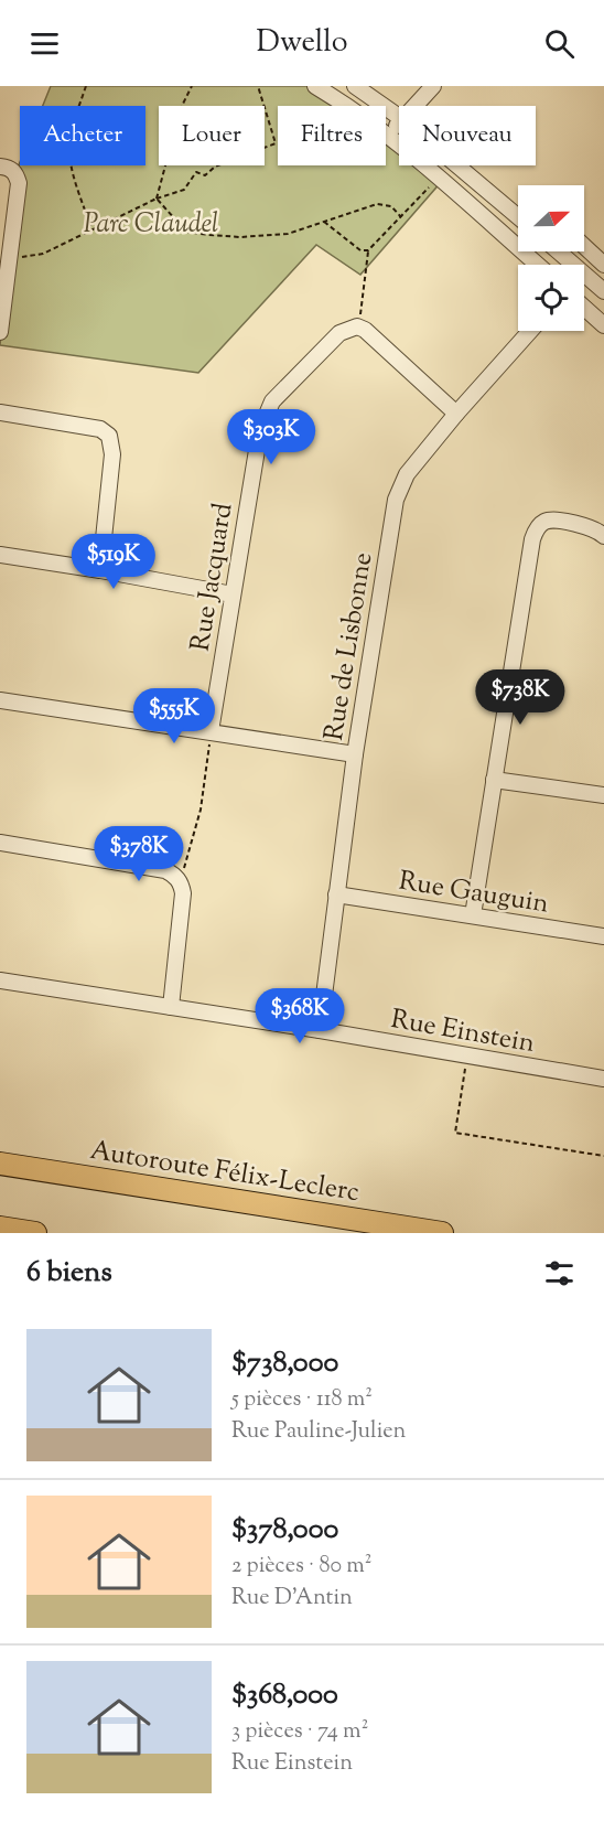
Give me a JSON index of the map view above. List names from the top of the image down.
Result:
{
  "streets": {
    "highway": ["Autoroute Félix-Leclerc"],
    "street": [
      "Rue Jacquard",
      "Rue de Lisbonne",
      "Rue Gauguin",
      "Rue Einstein"
    ]
  },
  "crossings": [
    ["Rue de Lisbonne", "Rue Gauguin"],
    ["Rue de Lisbonne", "Rue Einstein"]
  ],
  "parks": ["Parc Claudel"],
  "north": "right",
  "page": {
    "header": "Dwello",
    "chip": [
      "Acheter",
      "Louer",
      "Filtres",
      "Nouveau"
    ],
    "price": [
      "$303K",
      "$519K",
      "$738K",
      "$555K",
      "$378K",
      "$368K"
    ],
    "heading": "6 biens",
    "list": [
      {
        "name": "$738,000",
        "note": "5 pièces · 118 m² · Rue Pauline-Julien"
      },
      {
        "name": "$378,000",
        "note": "2 pièces · 80 m² · Rue D'Antin"
      },
      {
        "name": "$368,000",
        "note": "3 pièces · 74 m² · Rue Einstein"
      }
    ]
  }
}
